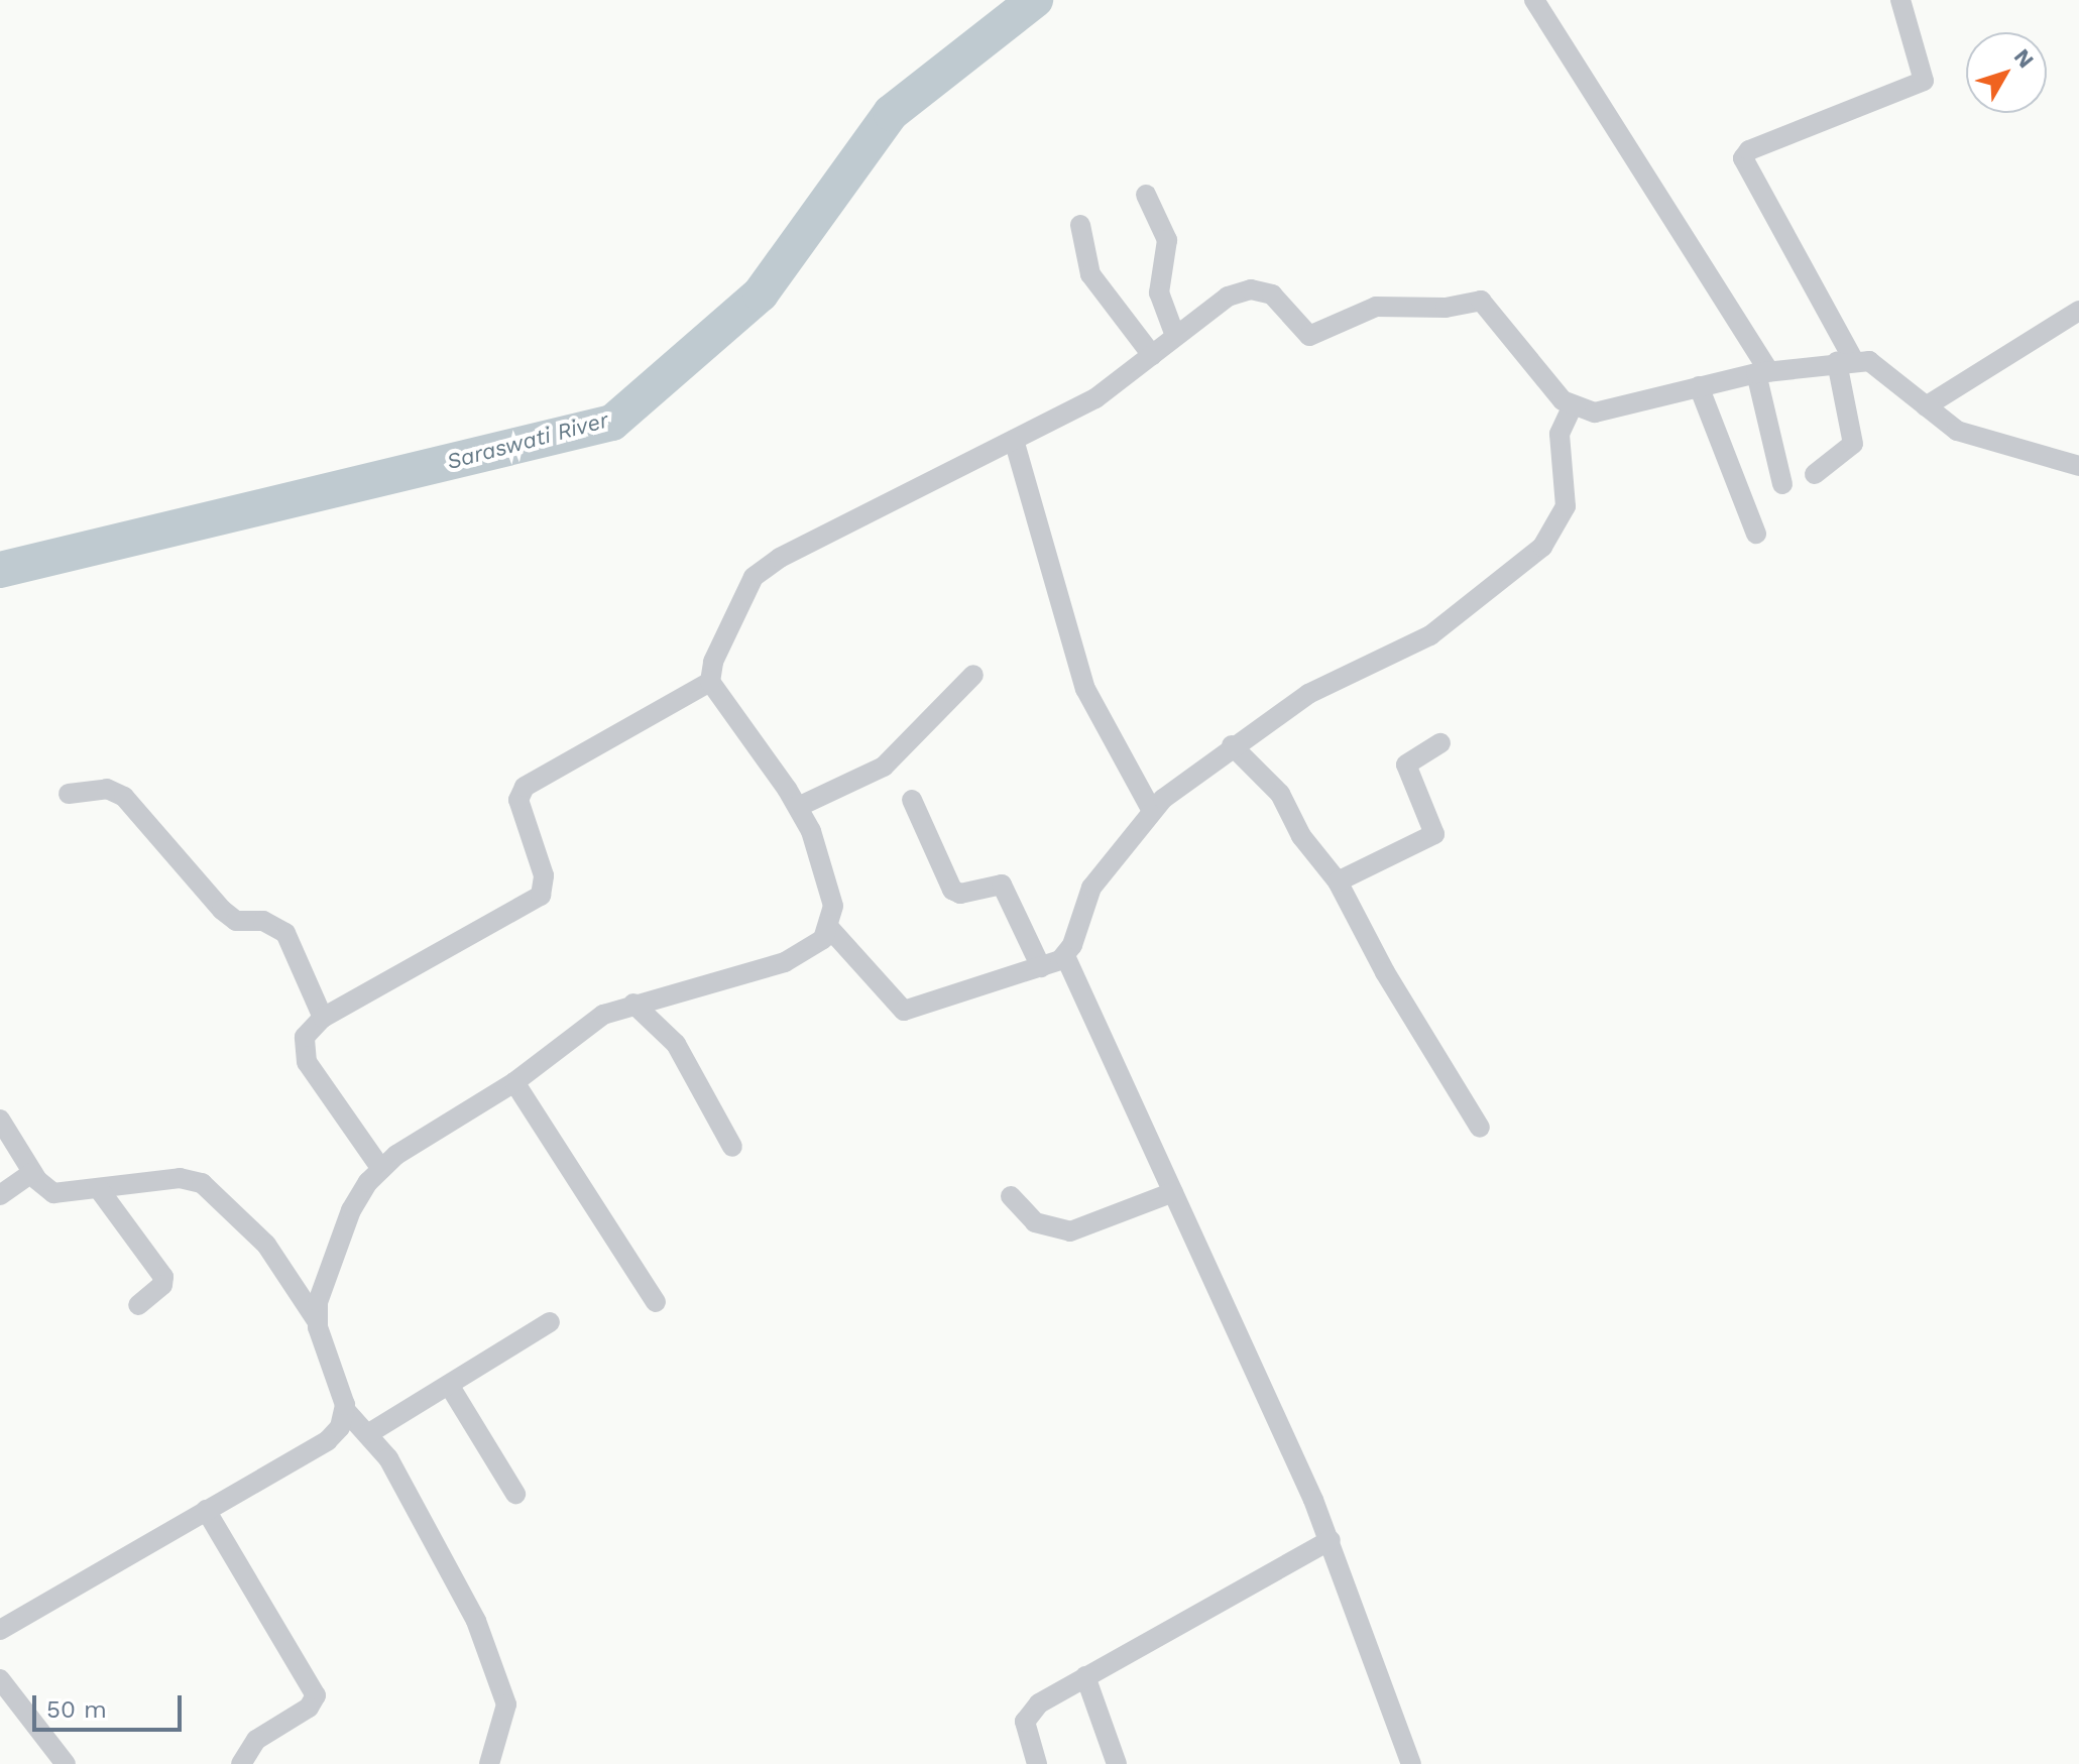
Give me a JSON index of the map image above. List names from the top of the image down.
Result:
{
  "water": ["Saraswati River"],
  "scale_bar": "50 m",
  "north": "top right"
}
